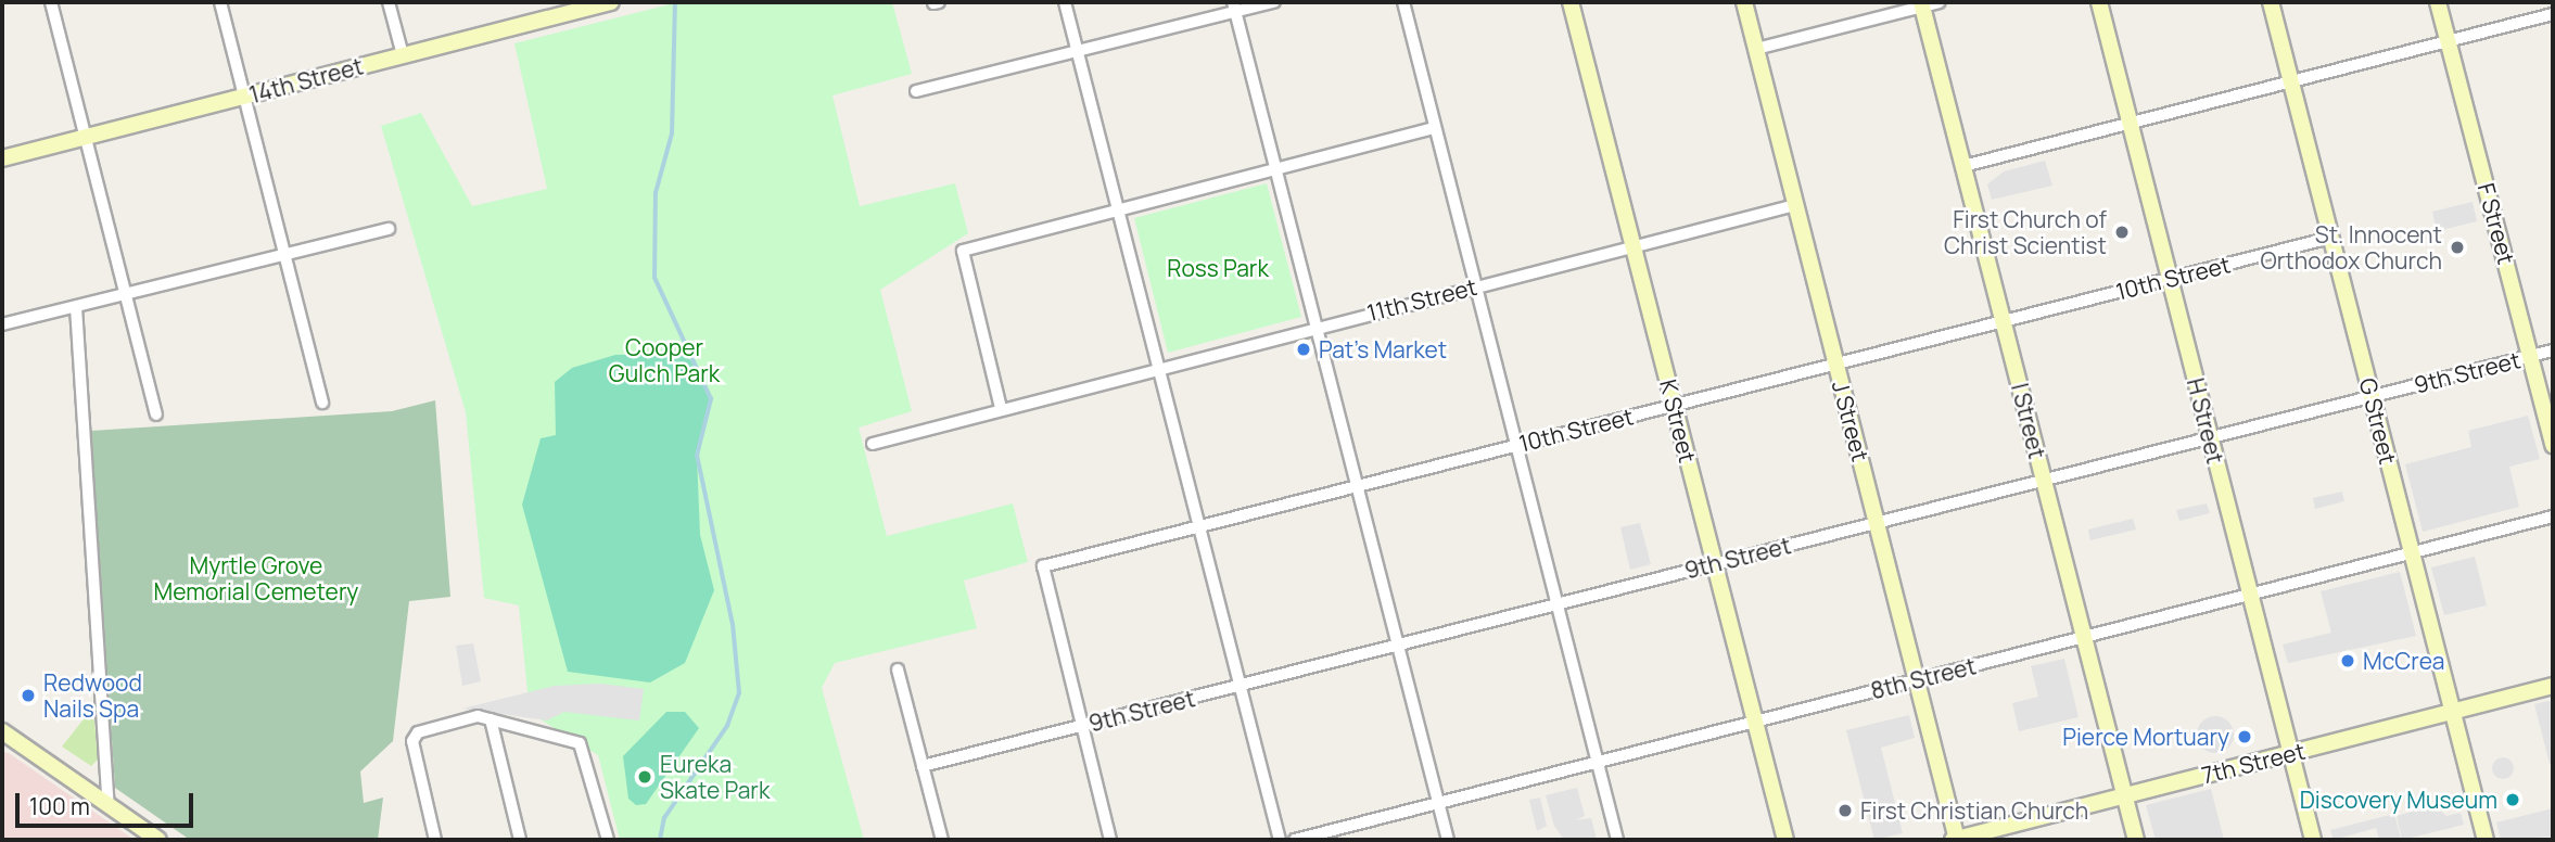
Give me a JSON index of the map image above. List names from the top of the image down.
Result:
{
  "streets": {
    "street": [
      "14th Street",
      "F Street",
      "10th Street",
      "11th Street",
      "9th Street",
      "K Street",
      "J Street",
      "I Street",
      "H Street",
      "G Street",
      "8th Street",
      "7th Street"
    ]
  },
  "crossings": [
    ["F Street", "9th Street"],
    ["10th Street", "9th Street"],
    ["10th Street", "K Street"],
    ["10th Street", "J Street"],
    ["10th Street", "I Street"],
    ["10th Street", "H Street"],
    ["10th Street", "G Street"],
    ["11th Street", "K Street"],
    ["11th Street", "J Street"],
    ["9th Street", "K Street"],
    ["9th Street", "J Street"],
    ["9th Street", "I Street"],
    ["9th Street", "H Street"],
    ["9th Street", "G Street"],
    ["K Street", "8th Street"],
    ["J Street", "8th Street"],
    ["J Street", "7th Street"],
    ["I Street", "8th Street"],
    ["I Street", "7th Street"],
    ["H Street", "8th Street"],
    ["H Street", "7th Street"],
    ["G Street", "8th Street"],
    ["G Street", "7th Street"]
  ],
  "parks": ["Ross Park", "Cooper Gulch Park", "Myrtle Grove Memorial Cemetery"],
  "places": [
    "First Church of Christ Scientist",
    "St. Innocent Orthodox Church",
    "Pat's Market",
    "McCrea",
    "Redwood Nails Spa",
    "Pierce Mortuary",
    "Eureka Skate Park",
    "Discovery Museum",
    "First Christian Church"
  ],
  "scale_bar": "100 m"
}
